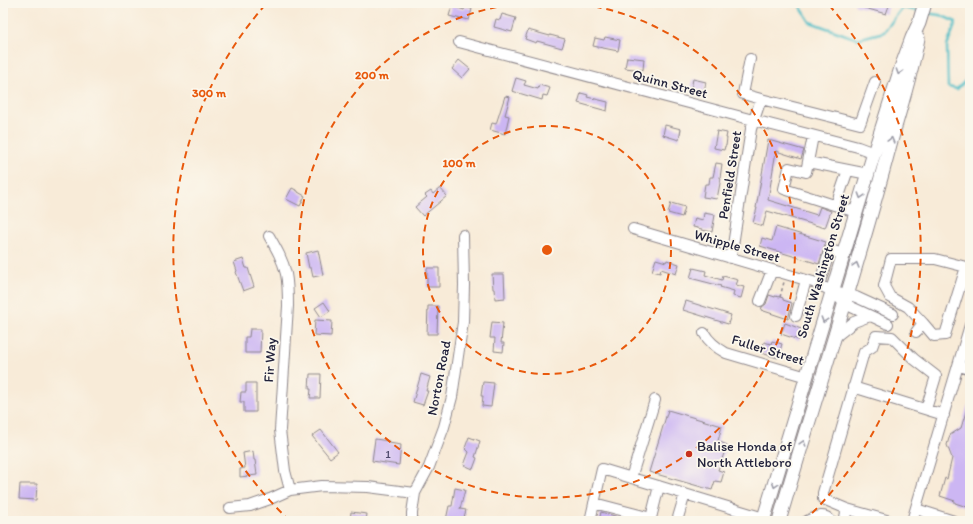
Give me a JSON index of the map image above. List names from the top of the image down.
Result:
{
  "streets": {
    "main road": ["South Washington Street"],
    "street": [
      "Quinn Street",
      "Penfield Street",
      "Whipple Street",
      "Fuller Street",
      "Fir Way",
      "Norton Road"
    ]
  },
  "crossings": [
    ["Quinn Street", "Penfield Street"],
    ["Quinn Street", "South Washington Street"],
    ["Penfield Street", "Whipple Street"],
    ["Whipple Street", "South Washington Street"],
    ["South Washington Street", "Fuller Street"]
  ],
  "places": ["Balise Honda of North Attleboro"],
  "house_numbers": ["1"],
  "rings": ["200 m", "300 m", "100 m"]
}
